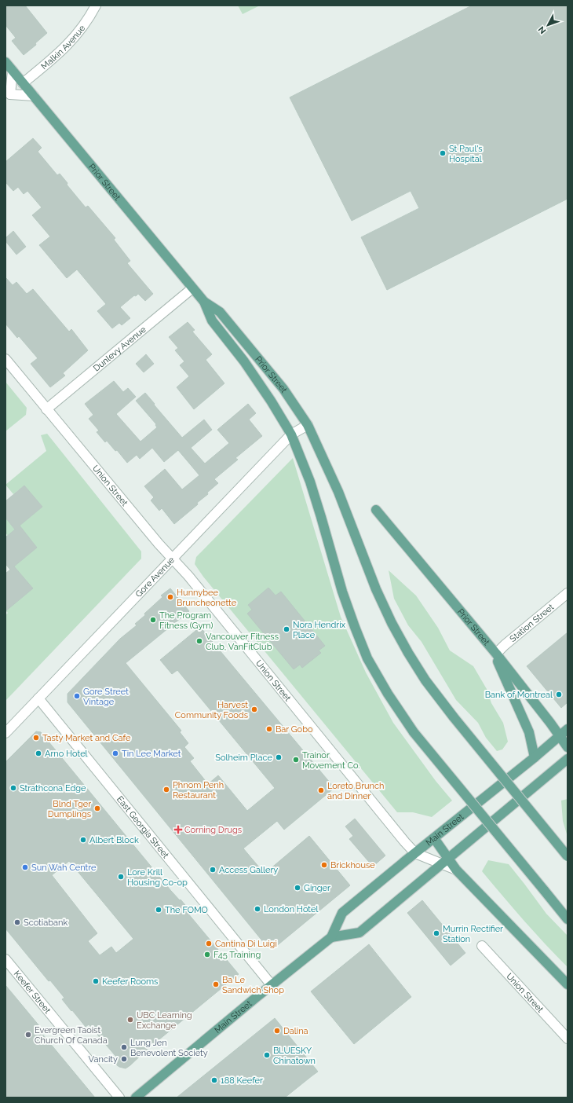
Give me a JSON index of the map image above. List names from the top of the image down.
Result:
{
  "streets": {
    "main road": ["Prior Street", "Main Street"],
    "street": [
      "Malkin Avenue",
      "Dunlevy Avenue",
      "Union Street",
      "Gore Avenue",
      "Station Street",
      "East Georgia Street",
      "Keefer Street"
    ]
  },
  "crossings": [
    ["Malkin Avenue", "Prior Street"],
    ["Prior Street", "Dunlevy Avenue"],
    ["Prior Street", "Gore Avenue"],
    ["Prior Street", "Station Street"],
    ["Prior Street", "Main Street"],
    ["Dunlevy Avenue", "Union Street"],
    ["Union Street", "Gore Avenue"],
    ["Union Street", "Main Street"],
    ["Gore Avenue", "East Georgia Street"],
    ["East Georgia Street", "Main Street"]
  ],
  "places": {
    "other": [
      "St Paul's Hospital",
      "Hunnybee Bruncheonette",
      "The Program Fitness (Gym)",
      "Nora Hendrix Place",
      "Vancouver Fitness Club, VanFitClub",
      "Bank of Montreal",
      "Gore Street Vintage",
      "Harvest Community Foods",
      "Bar Gobo",
      "Tasty Market and Cafe",
      "Arno Hotel",
      "Tin Lee Market",
      "Solheim Place",
      "Trainor Movement Co.",
      "Strathcona Edge",
      "Phnom Penh Restaurant",
      "Loreto Brunch and Dinner",
      "Blnd Tger Dumplings",
      "Albert Block",
      "Brickhouse",
      "Sun Wah Centre",
      "Access Gallery",
      "Lore Krill Housing Co-op",
      "Ginger",
      "London Hotel",
      "The FOMO",
      "Scotiabank",
      "Murrin Rectifier Station",
      "Cantina Di Luigi",
      "F45 Training",
      "Keefer Rooms",
      "Ba Le Sandwich Shop",
      "UBC Learning Exchange",
      "Dalina",
      "Evergreen Taoist Church Of Canada",
      "Lung Jen Benevolent Society",
      "BLUESKY Chinatown",
      "Vancity",
      "188 Keefer"
    ],
    "health": ["Corning Drugs"]
  },
  "north": "bottom left"
}
